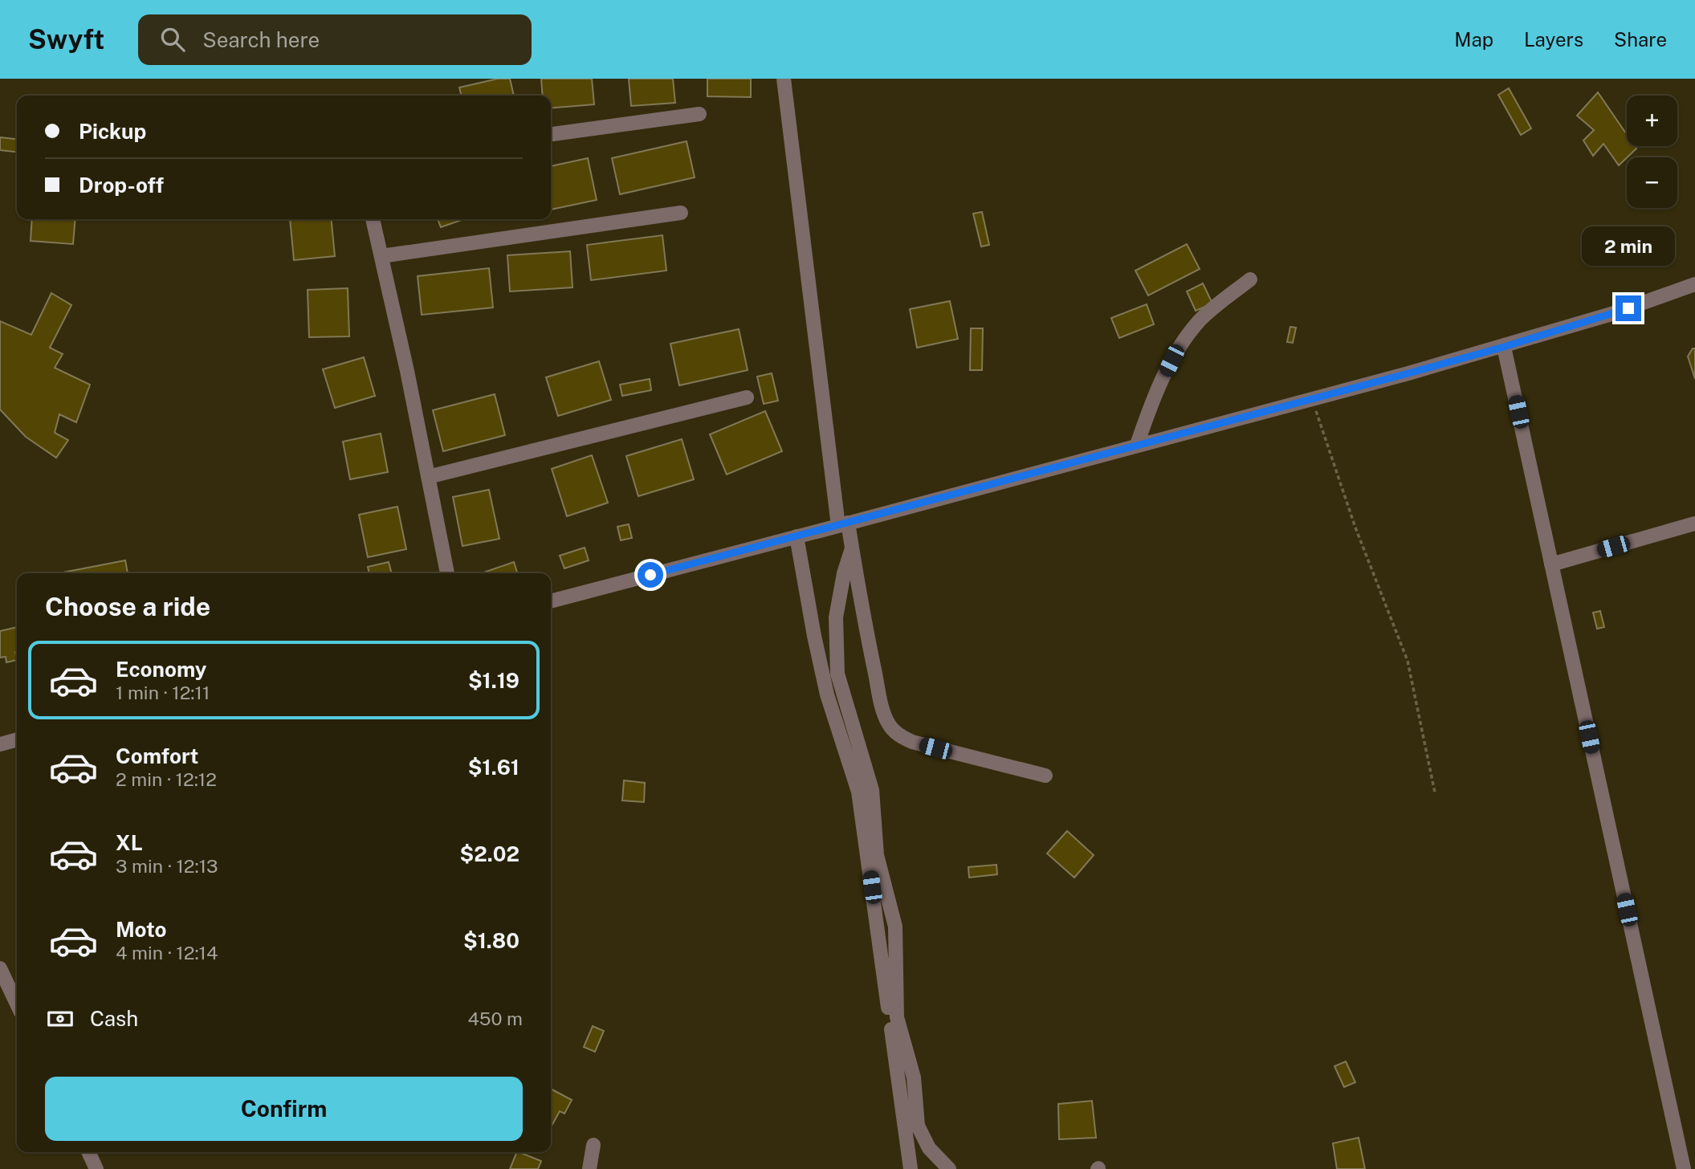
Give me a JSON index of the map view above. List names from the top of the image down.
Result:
{
  "page": {
    "header": "Swyft",
    "search": "Search here",
    "nav": ["Map", "Layers", "Share"],
    "map_buttons": ["+", "−"],
    "banner": ["Pickup", "Drop-off"],
    "bubble": "2 min",
    "heading": "Choose a ride",
    "list": [
      {
        "name": "Economy",
        "note": "1 min · 12:11",
        "value": "$1.19"
      },
      {
        "name": "Comfort",
        "note": "2 min · 12:12",
        "value": "$1.61"
      },
      {
        "name": "XL",
        "note": "3 min · 12:13",
        "value": "$2.02"
      },
      {
        "name": "Moto",
        "note": "4 min · 12:14",
        "value": "$1.80"
      }
    ],
    "pay": ["Cash", "450 m"],
    "buttons": "Confirm"
  }
}
